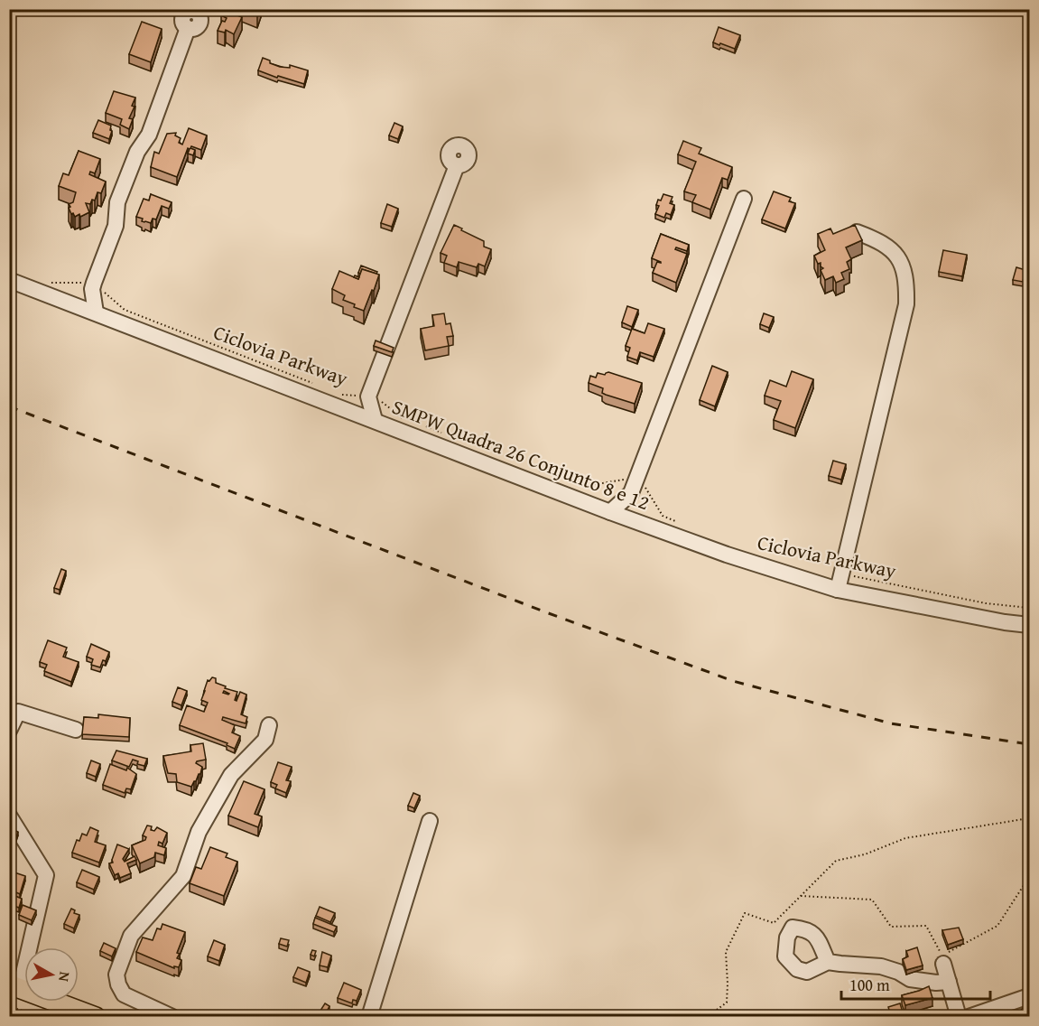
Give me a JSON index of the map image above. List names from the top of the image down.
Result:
{
  "streets": {
    "street": ["SMPW Quadra 26 Conjunto 8 e 12"],
    "path": ["Ciclovia Parkway"]
  },
  "crossings": [
    ["Ciclovia Parkway", "SMPW Quadra 26 Conjunto 8 e 12"]
  ],
  "scale_bar": "100 m",
  "north": "right"
}
